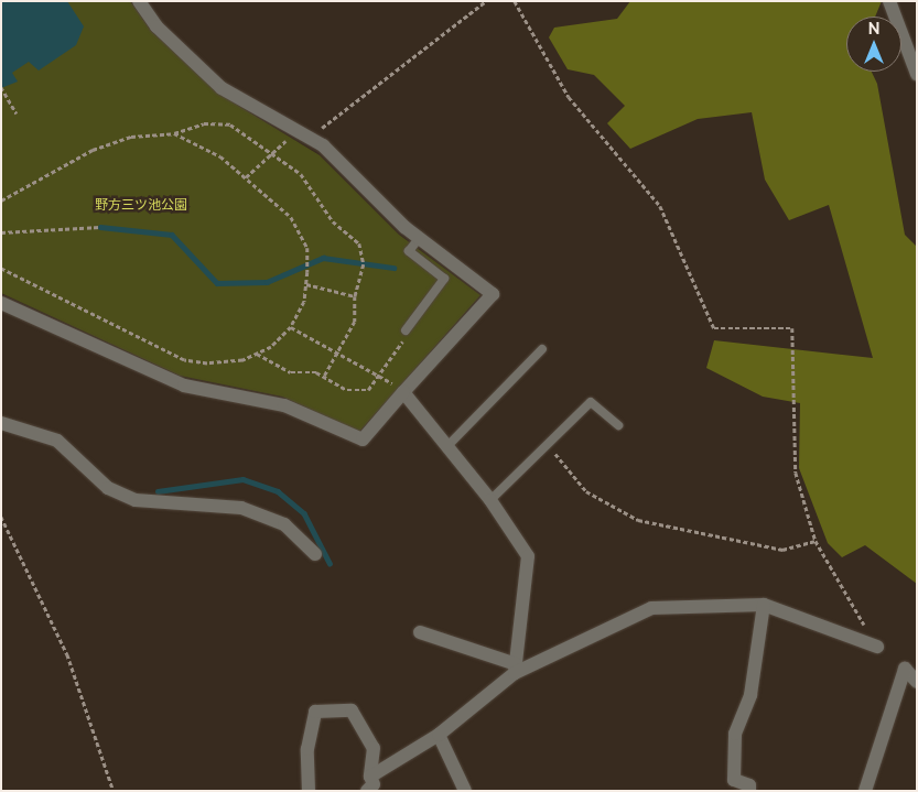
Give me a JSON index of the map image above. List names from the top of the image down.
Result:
{
  "parks": ["野方三ツ池公園"],
  "north": "top"
}
